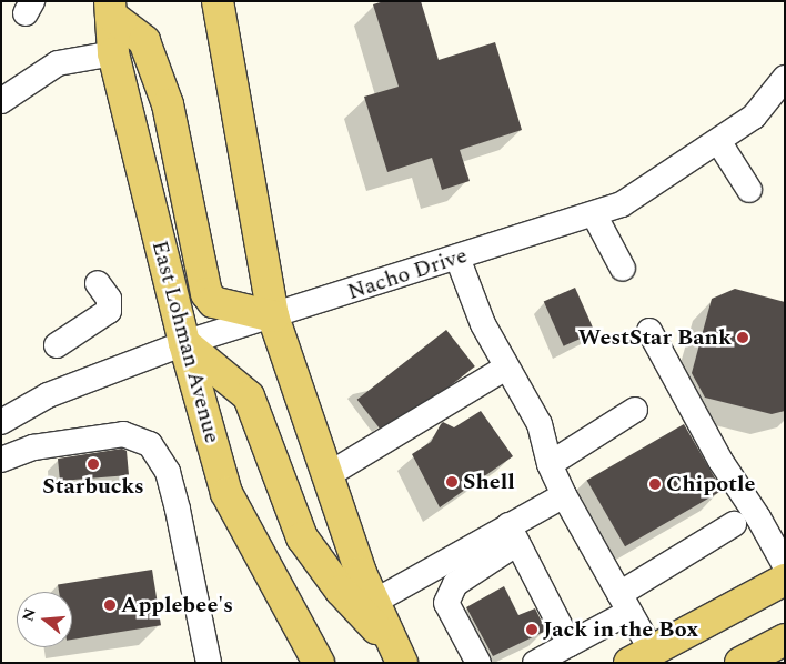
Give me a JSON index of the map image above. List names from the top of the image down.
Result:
{
  "streets": {
    "main road": ["East Lohman Avenue"],
    "street": ["Nacho Drive"]
  },
  "crossings": [
    ["Nacho Drive", "East Lohman Avenue"]
  ],
  "places": [
    "WestStar Bank",
    "Starbucks",
    "Shell",
    "Chipotle",
    "Applebee's",
    "Jack in the Box"
  ],
  "north": "left"
}
